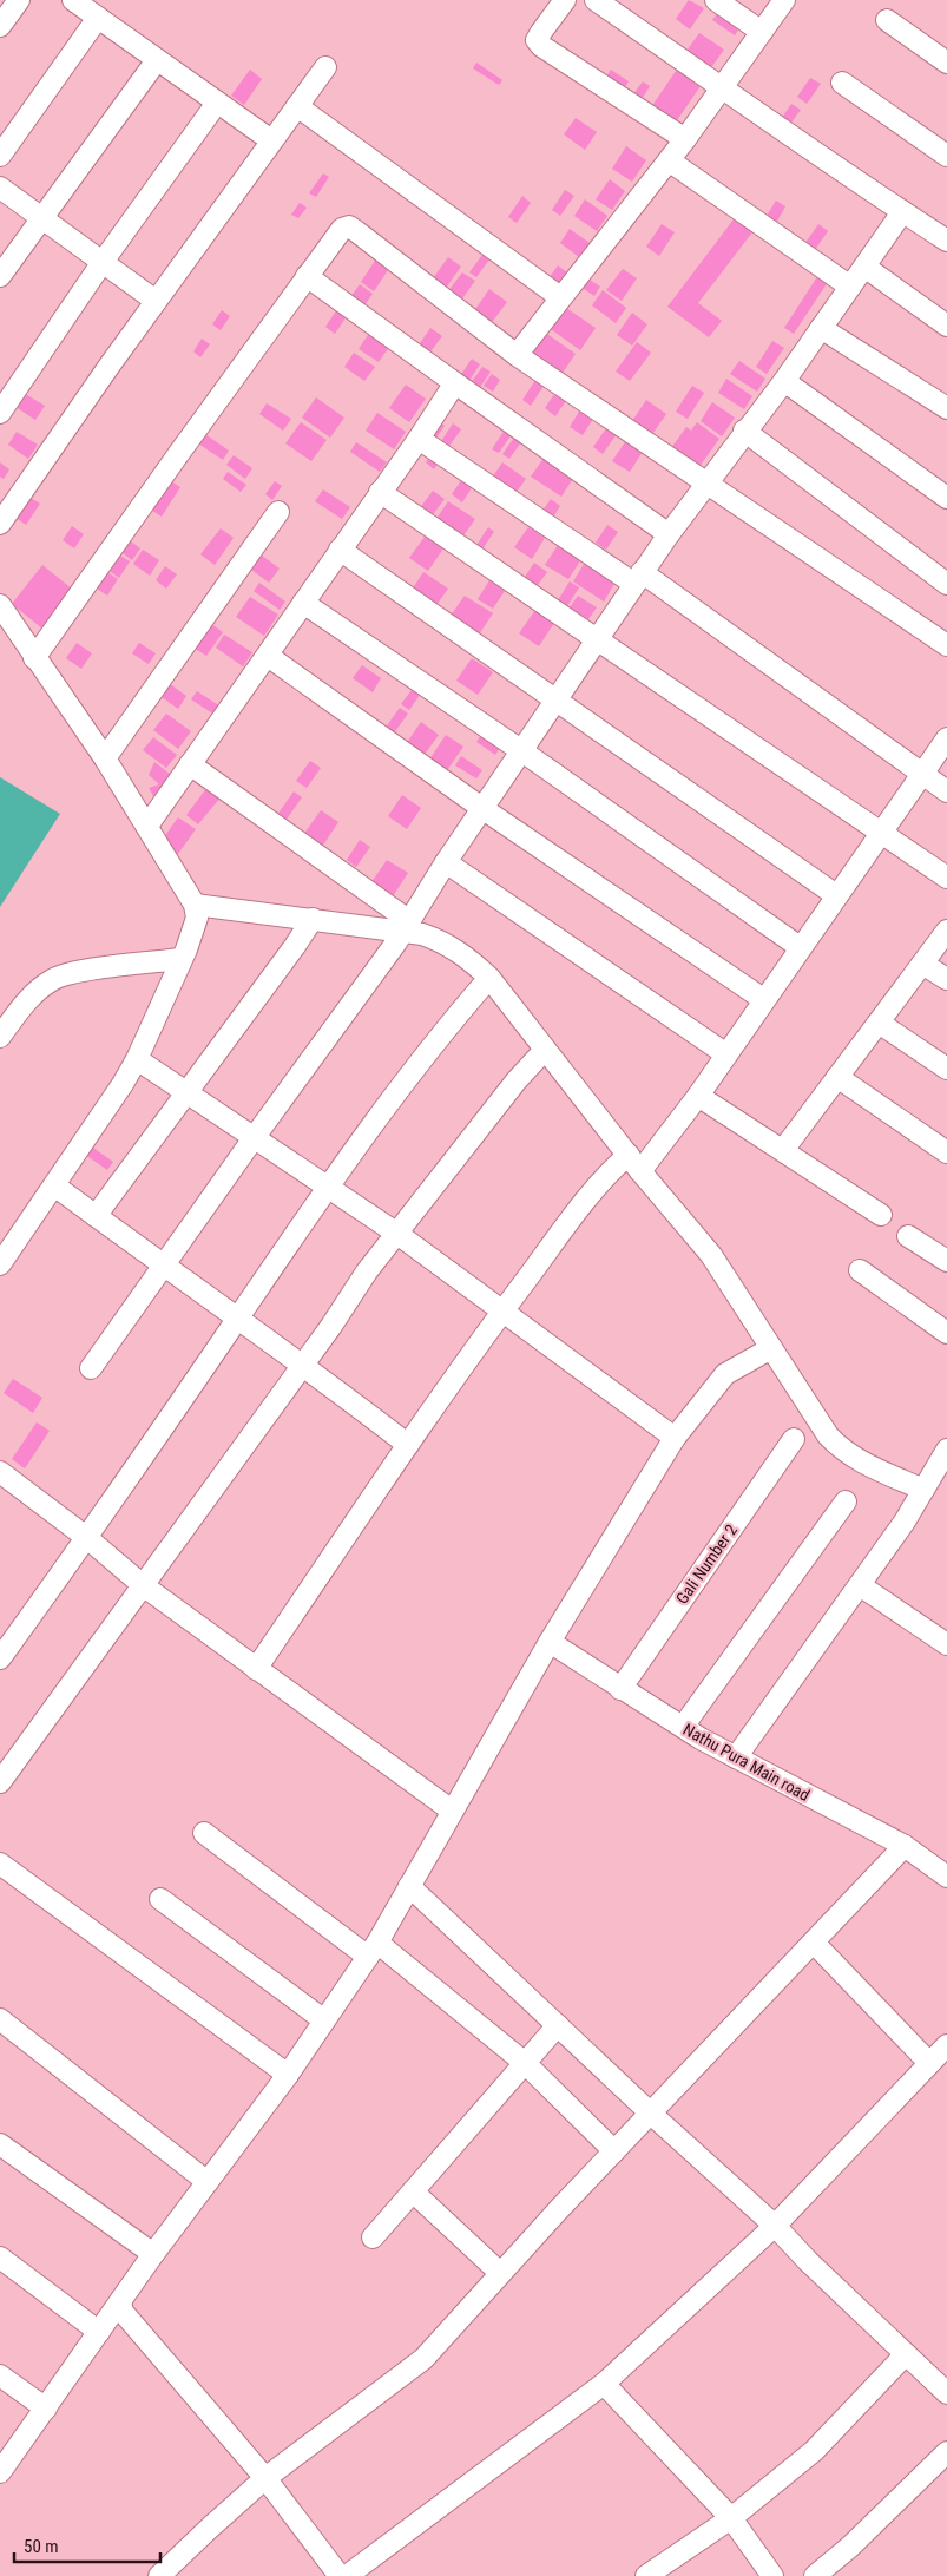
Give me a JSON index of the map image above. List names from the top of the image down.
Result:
{
  "streets": {
    "street": ["Gali Number 2", "Nathu Pura Main road"]
  },
  "crossings": [
    ["Gali Number 2", "Nathu Pura Main road"]
  ],
  "scale_bar": "50 m"
}
